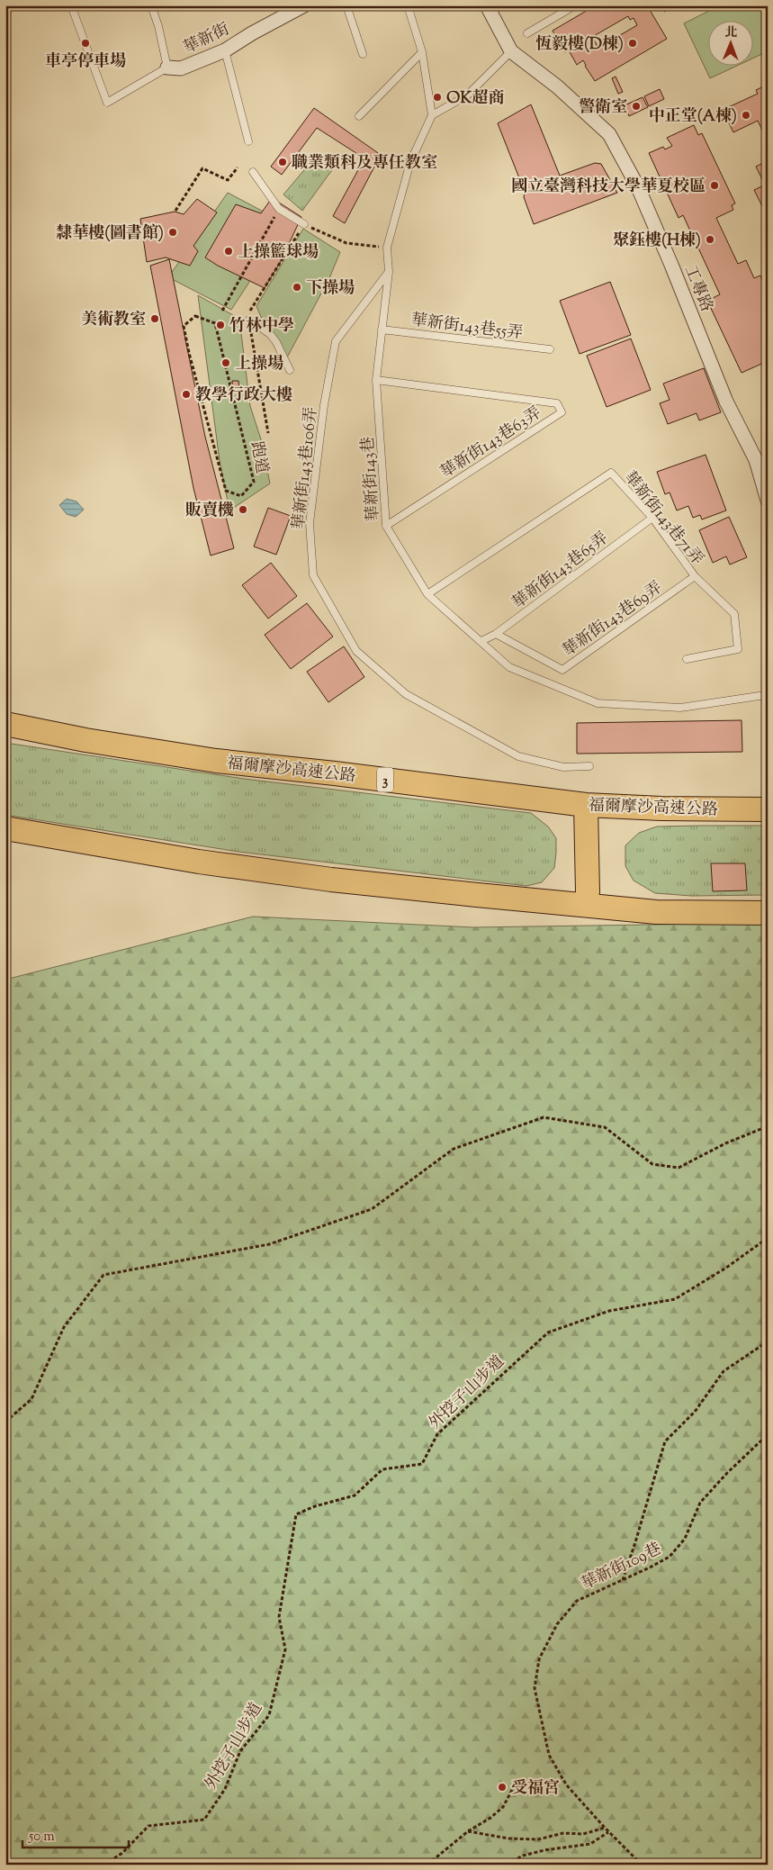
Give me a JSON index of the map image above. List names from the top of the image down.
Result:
{
  "streets": {
    "highway": ["福爾摩沙高速公路", "3"],
    "street": ["華新街", "工專路"],
    "lane": [
      "華新街143巷55弄",
      "華新街143巷63弄",
      "華新街143巷106弄",
      "華新街143巷",
      "華新街143巷71弄",
      "華新街143巷65弄",
      "華新街143巷69弄"
    ],
    "path": ["跑道", "外挖子山步道", "華新街109巷"]
  },
  "crossings": [
    ["華新街143巷55弄", "華新街143巷"],
    ["華新街143巷63弄", "華新街143巷"],
    ["華新街143巷106弄", "華新街143巷"],
    ["華新街143巷", "華新街143巷71弄"],
    ["華新街143巷", "華新街143巷65弄"],
    ["華新街143巷71弄", "華新街143巷65弄"],
    ["華新街143巷71弄", "華新街143巷69弄"],
    ["華新街143巷65弄", "華新街143巷69弄"]
  ],
  "places": [
    "車亭停車場",
    "恆毅樓(D棟)",
    "OK超商",
    "警衛室",
    "中正堂(A棟)",
    "職業類科及專任教室",
    "國立臺灣科技大學華夏校區",
    "隸華樓(圖書館)",
    "聚鈺樓(H棟)",
    "上操籃球場",
    "下操場",
    "美術教室",
    "竹林中學",
    "上操場",
    "教學行政大樓",
    "販賣機",
    "受福宮"
  ],
  "scale_bar": "50 m",
  "north": "top"
}
